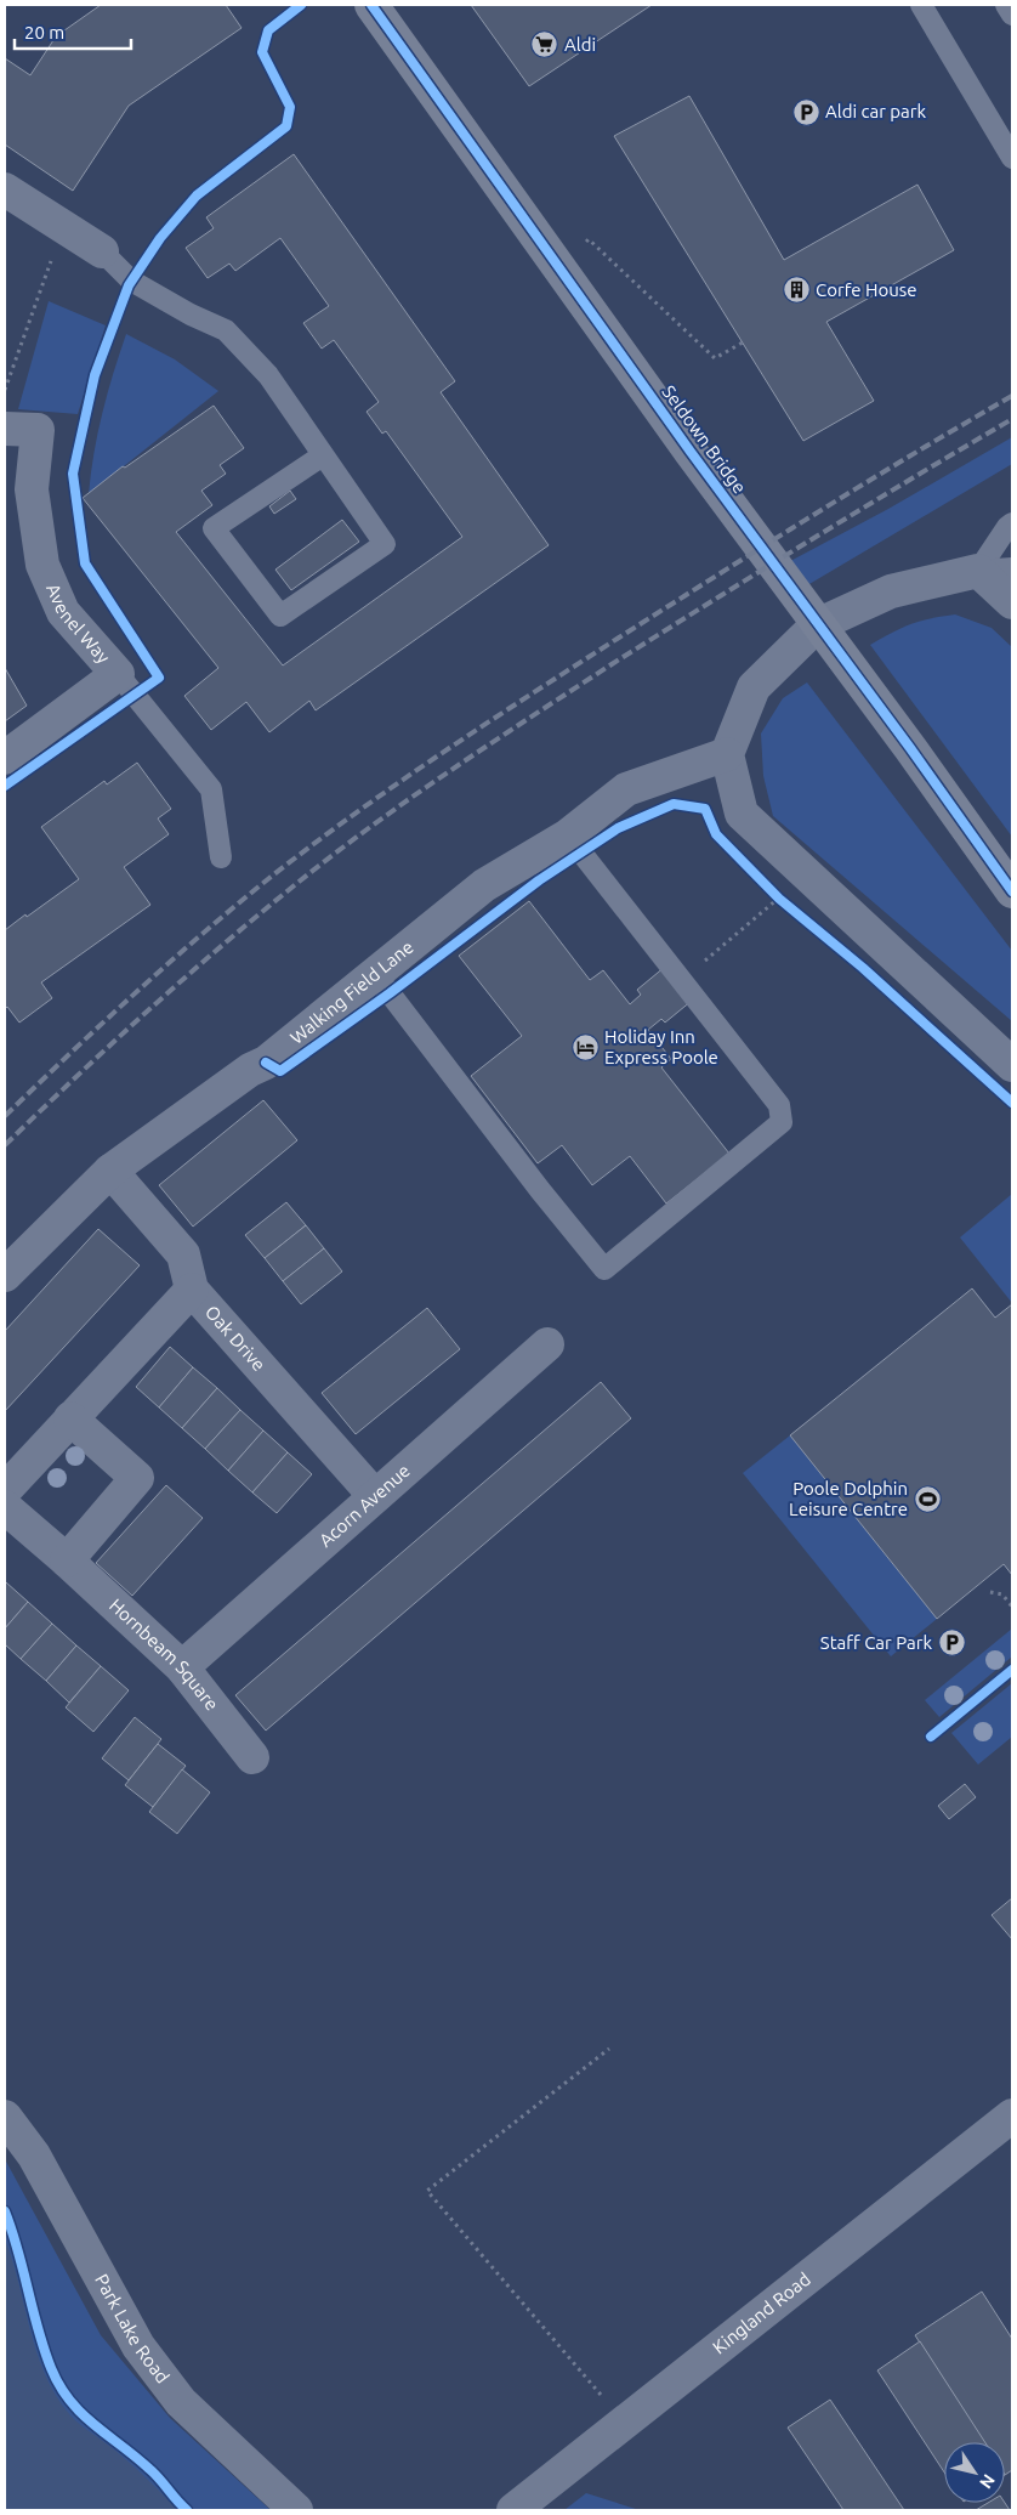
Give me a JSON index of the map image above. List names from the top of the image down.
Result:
{
  "streets": {
    "street": [
      "Seldown Bridge",
      "Avenel Way",
      "Walking Field Lane",
      "Oak Drive",
      "Acorn Avenue",
      "Hornbeam Square",
      "Kingland Road",
      "Park Lake Road"
    ]
  },
  "crossings": [
    ["Walking Field Lane", "Oak Drive"],
    ["Oak Drive", "Acorn Avenue"],
    ["Acorn Avenue", "Hornbeam Square"]
  ],
  "places": {
    "supermarket": ["Aldi"],
    "parking": ["Aldi car park", "Staff Car Park"],
    "building": ["Corfe House"],
    "hotel": ["Holiday Inn Express Poole"],
    "sports": ["Poole Dolphin Leisure Centre"]
  },
  "scale_bar": "20 m",
  "north": "bottom right"
}
